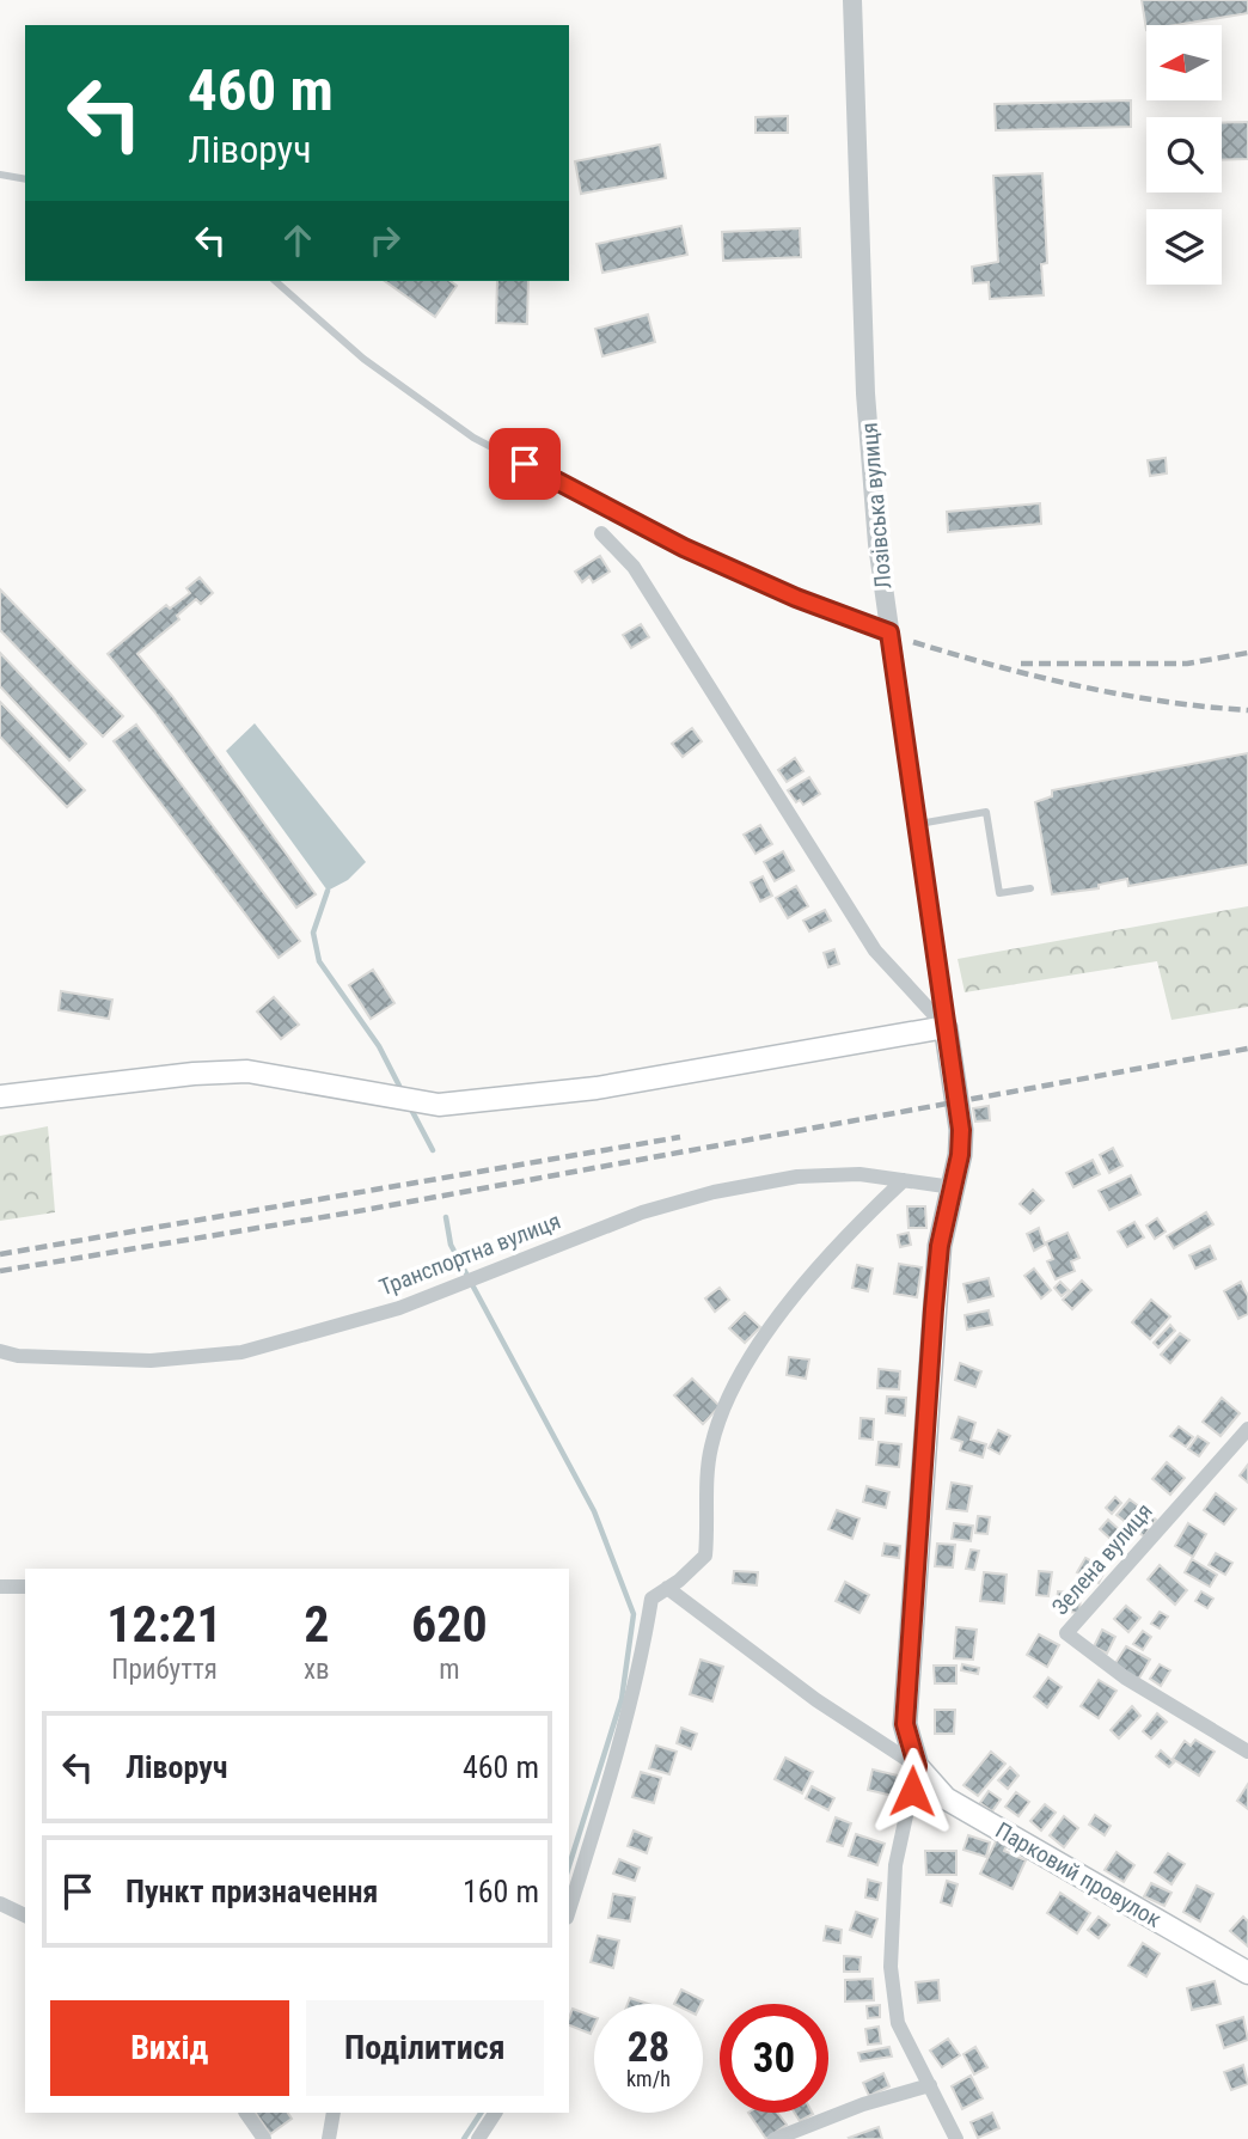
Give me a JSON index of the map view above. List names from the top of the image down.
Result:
{
  "streets": {
    "main road": ["Лозівська вулиця", "Парковий провулок"],
    "street": ["Транспортна вулиця", "Зелена вулиця"]
  },
  "crossings": [
    ["Лозівська вулиця", "Транспортна вулиця"],
    ["Лозівська вулиця", "Парковий провулок"]
  ],
  "north": "left",
  "page": {
    "turn": ["460 m", "Ліворуч"],
    "eta": [
      "12:21",
      "Прибуття",
      "2",
      "хв",
      "620",
      "m"
    ],
    "list": [
      {
        "name": "Ліворуч",
        "value": "460 m"
      },
      {
        "name": "Пункт призначення",
        "value": "160 m"
      }
    ],
    "buttons": ["Вихід", "Поділитися"],
    "speed": "28 km/h",
    "limit": "30"
  }
}
